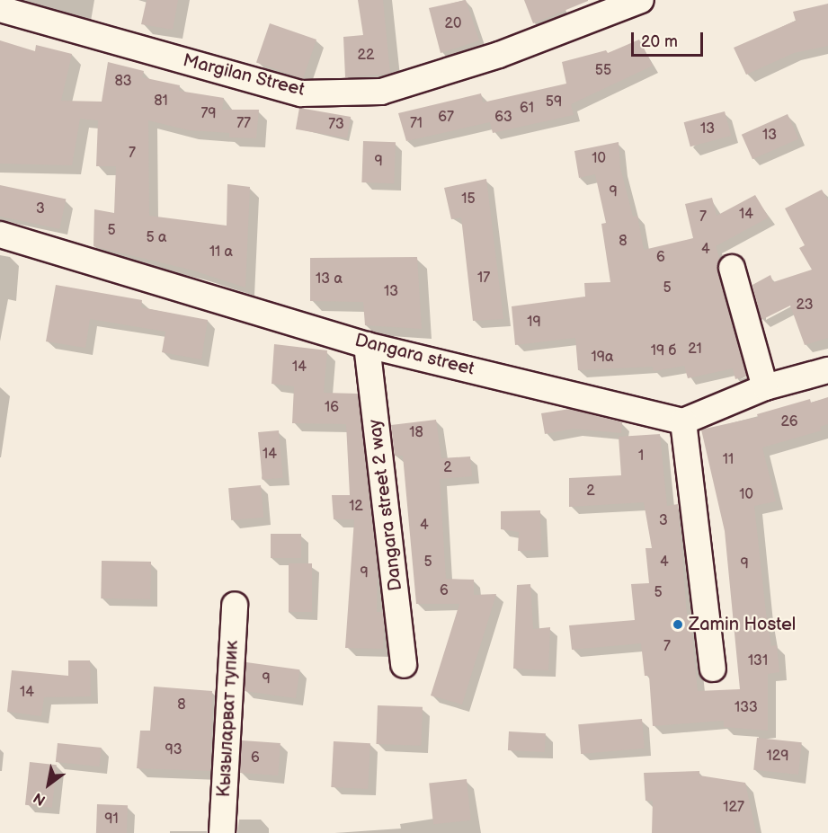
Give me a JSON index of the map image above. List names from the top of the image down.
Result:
{
  "streets": {
    "street": [
      "Margilan Street",
      "Dangara street",
      "Dangara street 2 way",
      "Кызыларват тупик"
    ]
  },
  "crossings": [
    ["Dangara street", "Dangara street 2 way"]
  ],
  "places": ["Zamin Hostel"],
  "house_numbers": [
    "20",
    "22",
    "55",
    "83",
    "81",
    "59",
    "61",
    "79",
    "67",
    "63",
    "77",
    "71",
    "73",
    "13",
    "13",
    "7",
    "10",
    "9",
    "9",
    "15",
    "3",
    "14",
    "7",
    "5",
    "5 а",
    "8",
    "4",
    "11 а",
    "6",
    "17",
    "13 а",
    "5",
    "13",
    "23",
    "19",
    "21",
    "19 б",
    "19а",
    "14",
    "16",
    "26",
    "18",
    "14",
    "1",
    "11",
    "2",
    "2",
    "10",
    "12",
    "3",
    "4",
    "5",
    "4",
    "9",
    "9",
    "6",
    "5",
    "7",
    "131",
    "9",
    "14",
    "8",
    "133",
    "93",
    "129",
    "6",
    "127",
    "91"
  ],
  "scale_bar": "20 m",
  "north": "bottom left"
}
